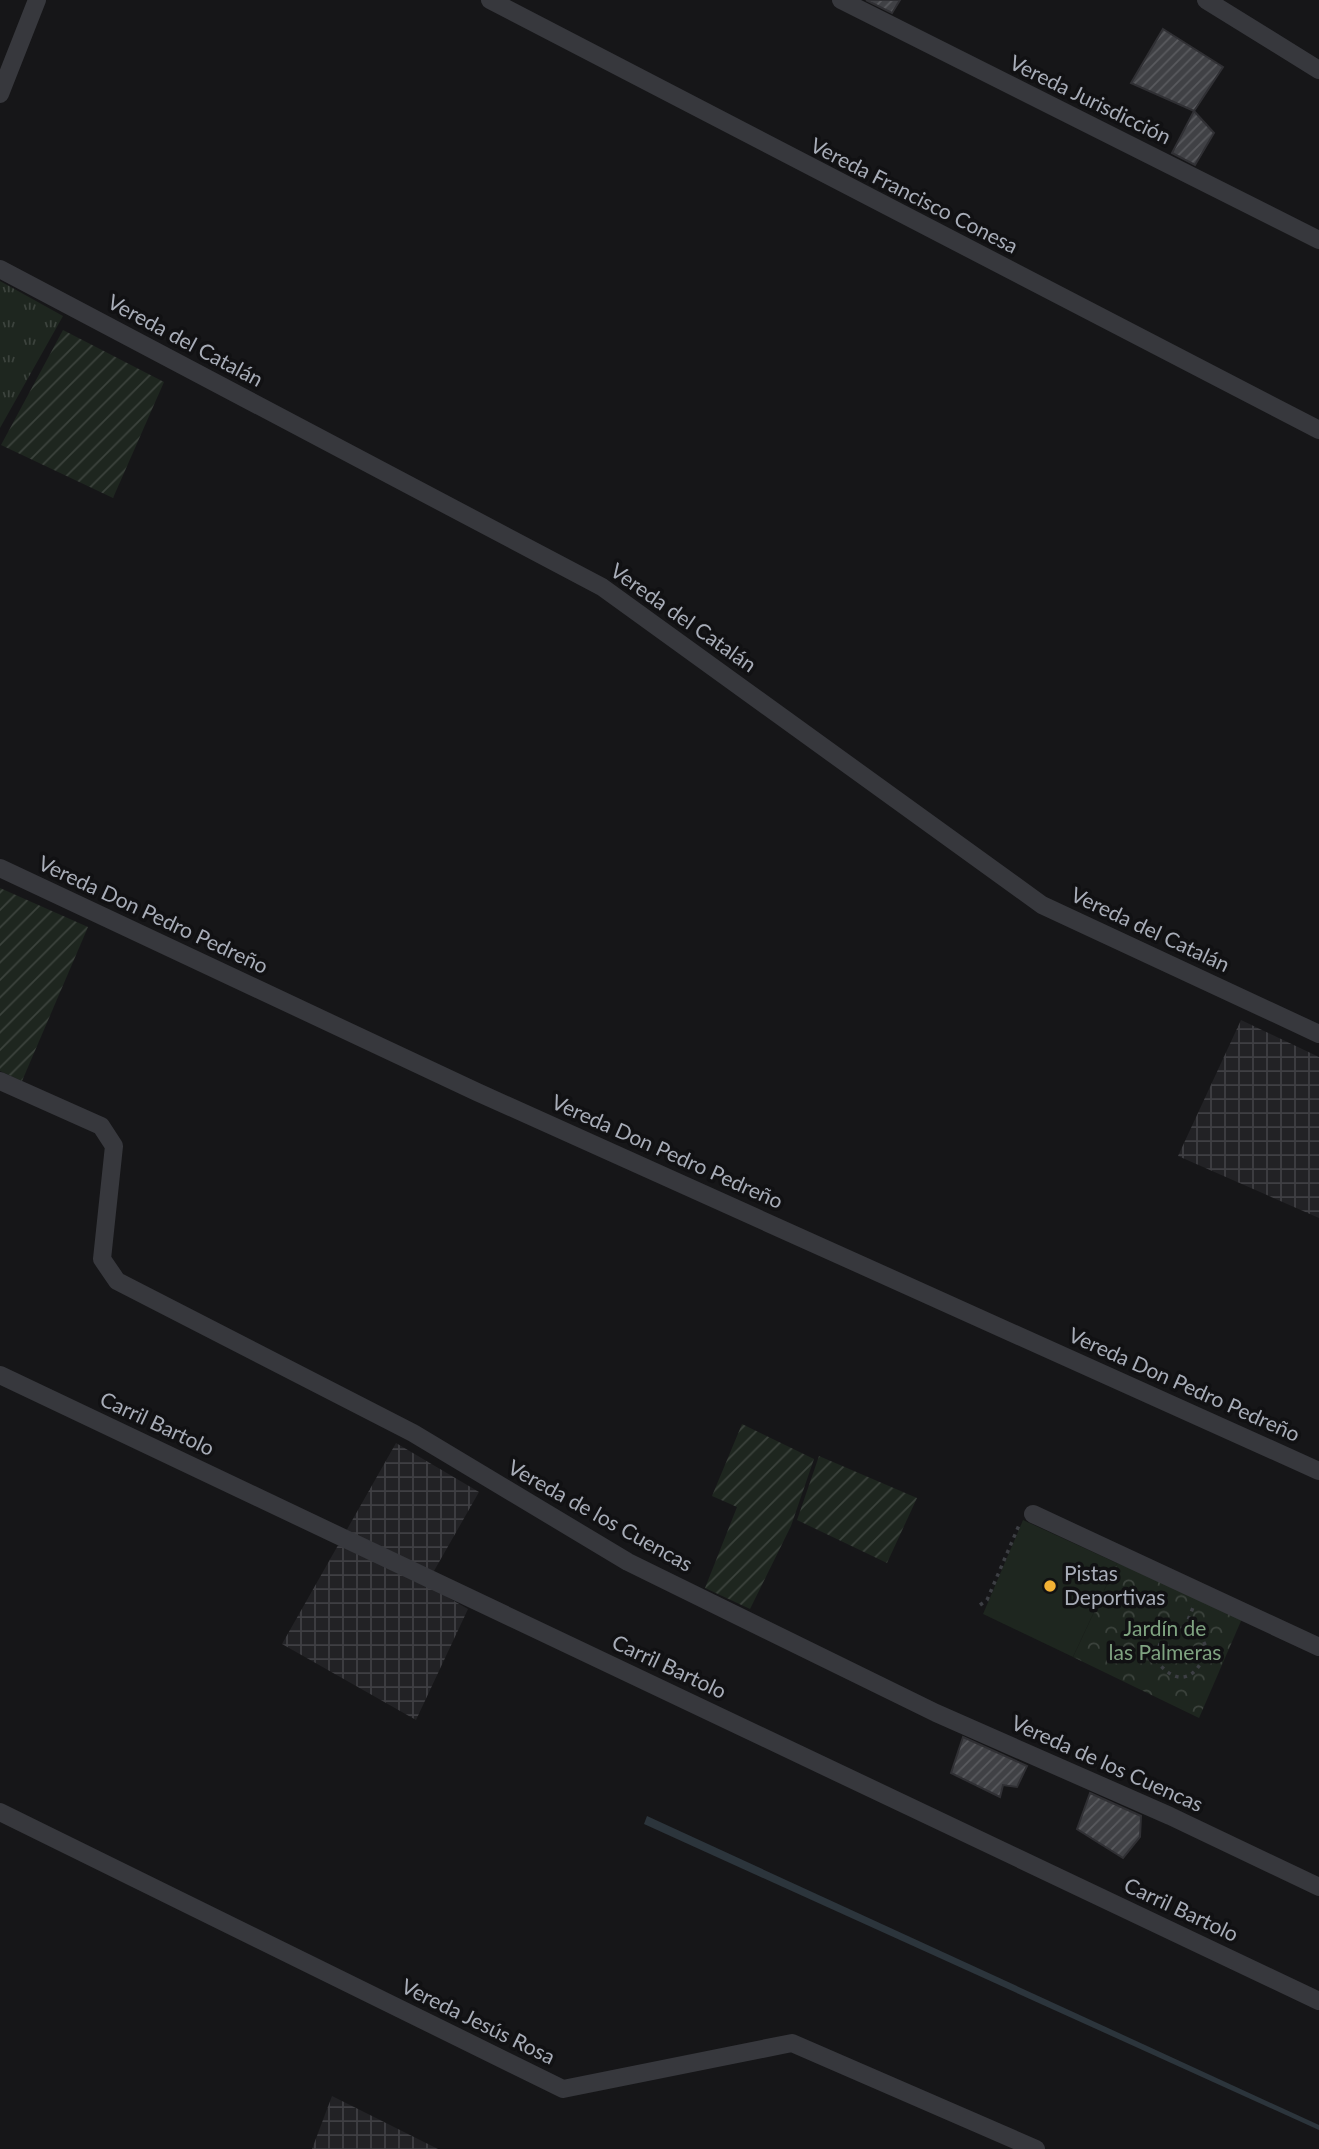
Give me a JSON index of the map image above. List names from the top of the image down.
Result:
{
  "streets": {
    "street": [
      "Vereda Jurisdicción",
      "Vereda Francisco Conesa",
      "Vereda del Catalán",
      "Vereda Don Pedro Pedreño",
      "Carril Bartolo",
      "Vereda de los Cuencas",
      "Vereda Jesús Rosa"
    ]
  },
  "parks": ["Jardín de las Palmeras"],
  "places": ["Pistas Deportivas"]
}
